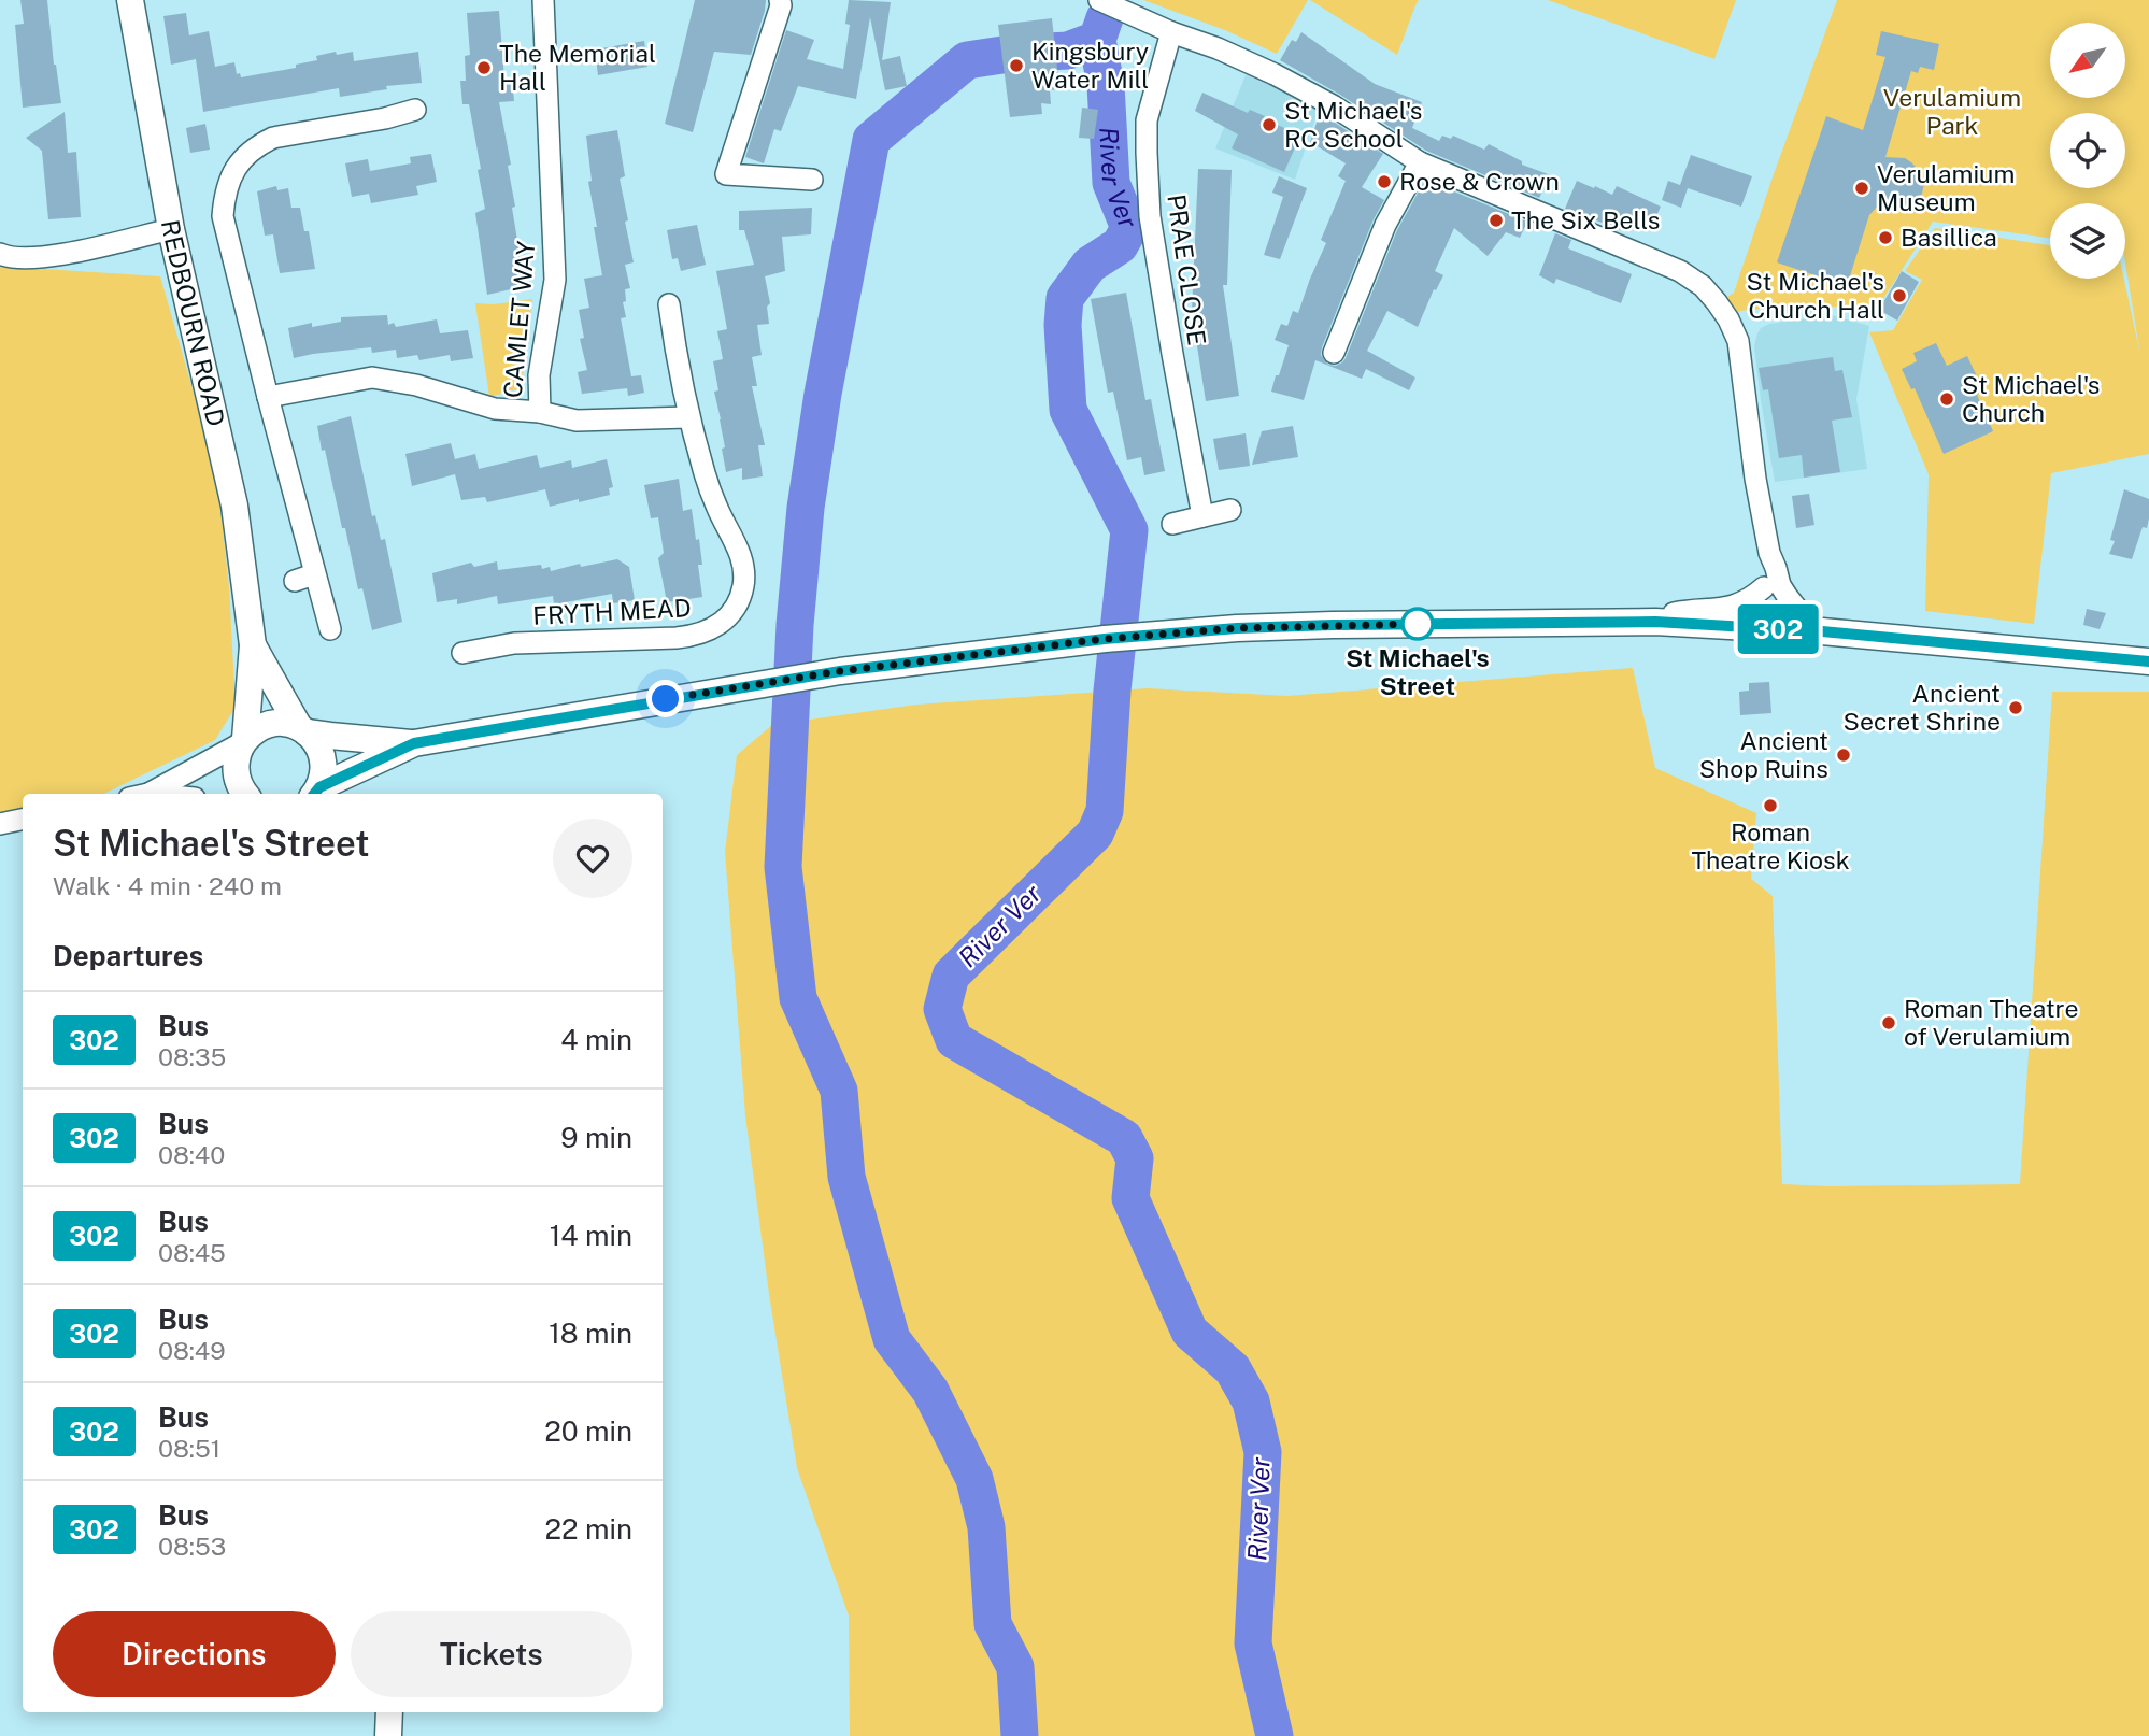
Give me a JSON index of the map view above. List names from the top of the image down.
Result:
{
  "streets": {
    "main road": ["REDBOURN ROAD"],
    "street": ["PRAE CLOSE", "CAMLET WAY", "FRYTH MEAD"]
  },
  "water": ["River Ver"],
  "parks": ["Verulamium Park"],
  "places": [
    "Kingsbury Water Mill",
    "The Memorial Hall",
    "St Michael's RC School",
    "Rose & Crown",
    "Verulamium Museum",
    "The Six Bells",
    "Basillica",
    "St Michael's Church Hall",
    "St Michael's Church",
    "St Michael's Street",
    "Ancient Secret Shrine",
    "Ancient Shop Ruins",
    "Roman Theatre Kiosk",
    "Roman Theatre of Verulamium"
  ],
  "lines": ["bus line 302"],
  "north": "bottom left",
  "page": {
    "on_map": "302",
    "heading": [
      ["St Michael's Street", "Walk · 4 min · 240 m"],
      "Departures"
    ],
    "list": [
      {
        "mark": "302",
        "name": "Bus",
        "note": "08:35",
        "value": "4 min"
      },
      {
        "mark": "302",
        "name": "Bus",
        "note": "08:40",
        "value": "9 min"
      },
      {
        "mark": "302",
        "name": "Bus",
        "note": "08:45",
        "value": "14 min"
      },
      {
        "mark": "302",
        "name": "Bus",
        "note": "08:49",
        "value": "18 min"
      },
      {
        "mark": "302",
        "name": "Bus",
        "note": "08:51",
        "value": "20 min"
      },
      {
        "mark": "302",
        "name": "Bus",
        "note": "08:53",
        "value": "22 min"
      }
    ],
    "buttons": ["Directions", "Tickets"]
  }
}
